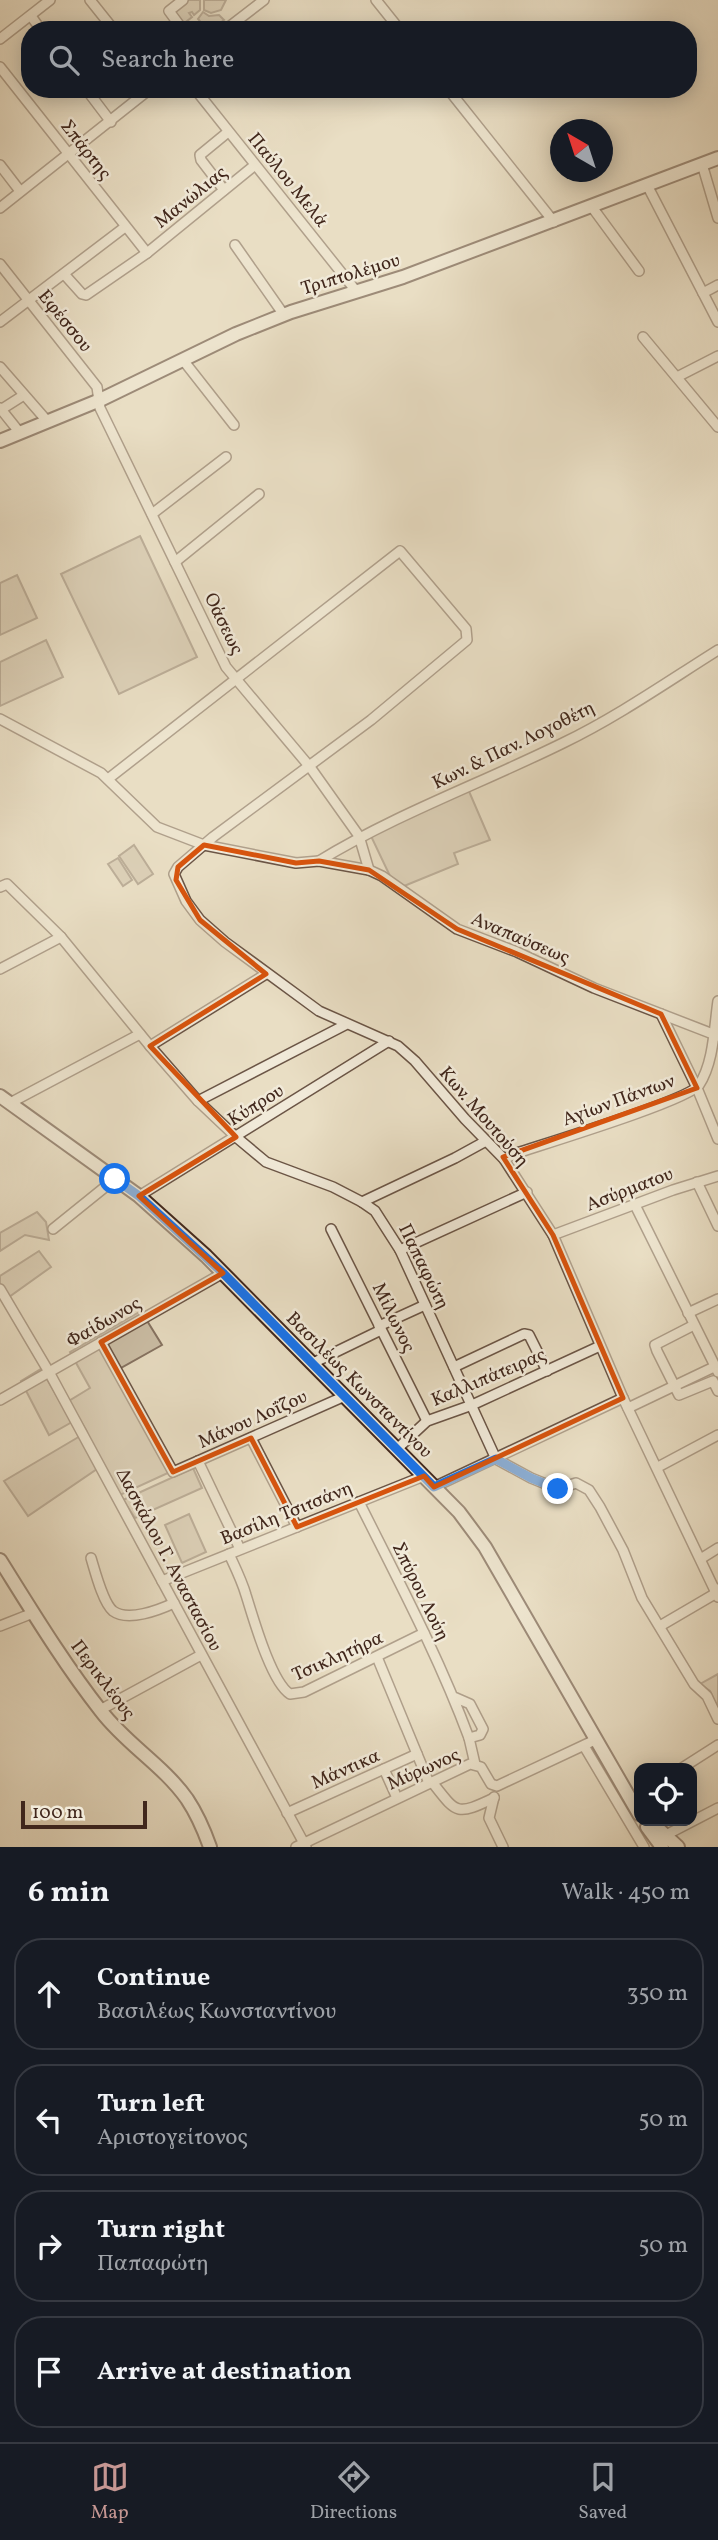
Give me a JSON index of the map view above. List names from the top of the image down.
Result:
{
  "streets": {
    "street": [
      "Σπάρτης",
      "Παύλου Μελά",
      "Μανώλιας",
      "Τριπτολέμου",
      "Εφέσσου",
      "Οάσεως",
      "Κων. & Παν. Λογοθέτη",
      "Αναπαύσεως",
      "Αγίων Πάντων",
      "Κύπρου",
      "Κων. Μουτούση",
      "Ασύρματου",
      "Παπαφώτη",
      "Μίλωνος",
      "Φαίδωνος",
      "Καλλιπάτειρας",
      "Βασιλέως Κωνσταντίνου",
      "Μάνου Λοΐζου",
      "Βασίλη Τσιτσάνη",
      "Δασκάλου Γ. Αναστασίου",
      "Σπύρου Λούη",
      "Τσικλητήρα",
      "Περικλέους",
      "Μάντικα",
      "Μύρωνος"
    ]
  },
  "crossings": [
    ["Σπάρτης", "Μανώλιας"],
    ["Παύλου Μελά", "Μανώλιας"],
    ["Παύλου Μελά", "Τριπτολέμου"],
    ["Τριπτολέμου", "Εφέσσου"],
    ["Τριπτολέμου", "Οάσεως"],
    ["Εφέσσου", "Οάσεως"],
    ["Οάσεως", "Κων. & Παν. Λογοθέτη"],
    ["Οάσεως", "Αναπαύσεως"],
    ["Κων. & Παν. Λογοθέτη", "Αναπαύσεως"],
    ["Αναπαύσεως", "Αγίων Πάντων"],
    ["Αναπαύσεως", "Κων. Μουτούση"],
    ["Αγίων Πάντων", "Κων. Μουτούση"],
    ["Κύπρου", "Κων. Μουτούση"],
    ["Κύπρου", "Παπαφώτη"],
    ["Κύπρου", "Βασιλέως Κωνσταντίνου"],
    ["Κων. Μουτούση", "Ασύρματου"],
    ["Κων. Μουτούση", "Καλλιπάτειρας"],
    ["Παπαφώτη", "Καλλιπάτειρας"],
    ["Μίλωνος", "Καλλιπάτειρας"],
    ["Φαίδωνος", "Βασιλέως Κωνσταντίνου"],
    ["Φαίδωνος", "Μάνου Λοΐζου"],
    ["Φαίδωνος", "Δασκάλου Γ. Αναστασίου"],
    ["Καλλιπάτειρας", "Βασιλέως Κωνσταντίνου"],
    ["Βασιλέως Κωνσταντίνου", "Μάνου Λοΐζου"],
    ["Βασιλέως Κωνσταντίνου", "Βασίλη Τσιτσάνη"],
    ["Βασίλη Τσιτσάνη", "Δασκάλου Γ. Αναστασίου"],
    ["Βασίλη Τσιτσάνη", "Σπύρου Λούη"],
    ["Βασίλη Τσιτσάνη", "Τσικλητήρα"],
    ["Δασκάλου Γ. Αναστασίου", "Μάντικα"],
    ["Δασκάλου Γ. Αναστασίου", "Μύρωνος"],
    ["Σπύρου Λούη", "Τσικλητήρα"],
    ["Σπύρου Λούη", "Μύρωνος"]
  ],
  "scale_bar": "100 m",
  "north": "top left",
  "page": {
    "search": "Search here",
    "scale": "100 m",
    "heading": ["6 min", "Walk · 450 m"],
    "list": [
      ["Continue", "Βασιλέως Κωνσταντίνου", "350 m"],
      ["Turn left", "Αριστογείτονος", "50 m"],
      ["Turn right", "Παπαφώτη", "50 m"],
      "Arrive at destination"
    ],
    "nav": ["Map", "Directions", "Saved"]
  }
}
